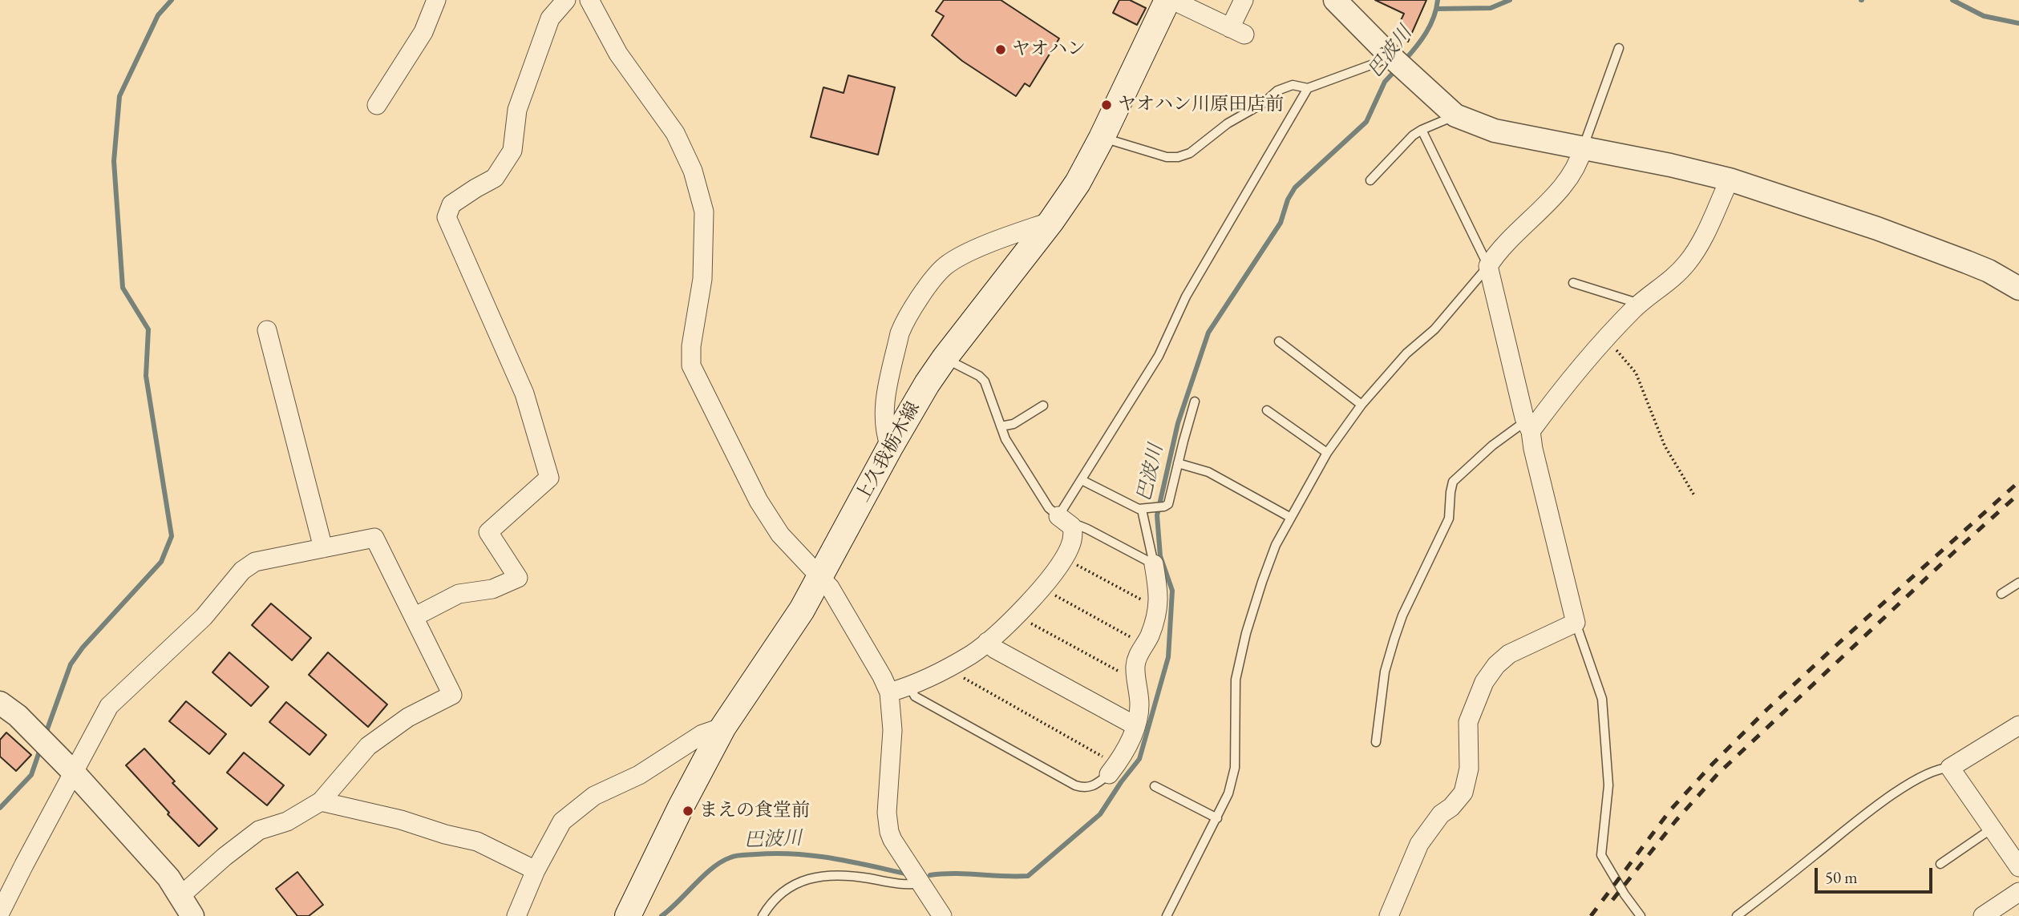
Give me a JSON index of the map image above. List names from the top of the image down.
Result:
{
  "streets": {
    "main road": ["上久我栃木線"]
  },
  "water": ["巴波川"],
  "places": ["ヤオハン", "ヤオハン川原田店前", "まえの食堂前"],
  "scale_bar": "50 m"
}
